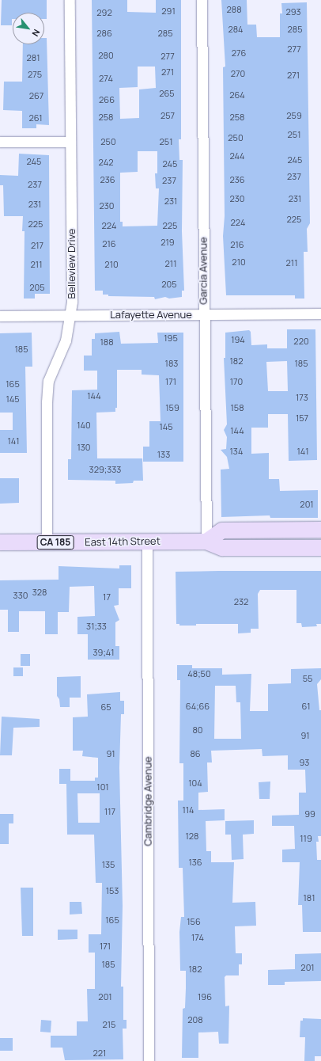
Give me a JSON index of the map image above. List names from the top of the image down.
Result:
{
  "streets": {
    "main road": ["East 14th Street", "CA 185"],
    "street": [
      "Belleview Drive",
      "Garcia Avenue",
      "Lafayette Avenue",
      "Cambridge Avenue"
    ]
  },
  "crossings": [
    ["Belleview Drive", "Lafayette Avenue"],
    ["Belleview Drive", "East 14th Street"],
    ["Garcia Avenue", "Lafayette Avenue"],
    ["Garcia Avenue", "East 14th Street"],
    ["East 14th Street", "Cambridge Avenue"]
  ],
  "house_numbers": [
    "288",
    "291",
    "293",
    "292",
    "284",
    "285",
    "286",
    "285",
    "277",
    "276",
    "280",
    "277",
    "281",
    "271",
    "270",
    "275",
    "271",
    "274",
    "265",
    "264",
    "267",
    "266",
    "257",
    "259",
    "258",
    "258",
    "261",
    "251",
    "250",
    "250",
    "251",
    "244",
    "245",
    "245",
    "242",
    "245",
    "237",
    "236",
    "236",
    "237",
    "237",
    "230",
    "231",
    "231",
    "231",
    "230",
    "225",
    "224",
    "225",
    "224",
    "225",
    "219",
    "216",
    "216",
    "217",
    "210",
    "211",
    "211",
    "211",
    "210",
    "205",
    "205",
    "195",
    "194",
    "220",
    "188",
    "185",
    "182",
    "183",
    "185",
    "171",
    "170",
    "165",
    "144",
    "173",
    "145",
    "159",
    "158",
    "157",
    "140",
    "145",
    "144",
    "141",
    "130",
    "134",
    "141",
    "133",
    "329;333",
    "201",
    "328",
    "330",
    "17",
    "232",
    "31;33",
    "39;41",
    "48;50",
    "55",
    "64;66",
    "61",
    "65",
    "80",
    "91",
    "91",
    "86",
    "93",
    "104",
    "101",
    "114",
    "117",
    "99",
    "128",
    "119",
    "136",
    "135",
    "153",
    "181",
    "165",
    "156",
    "174",
    "171",
    "185",
    "201",
    "182",
    "201",
    "196",
    "208",
    "215",
    "221"
  ],
  "north": "bottom right"
}
